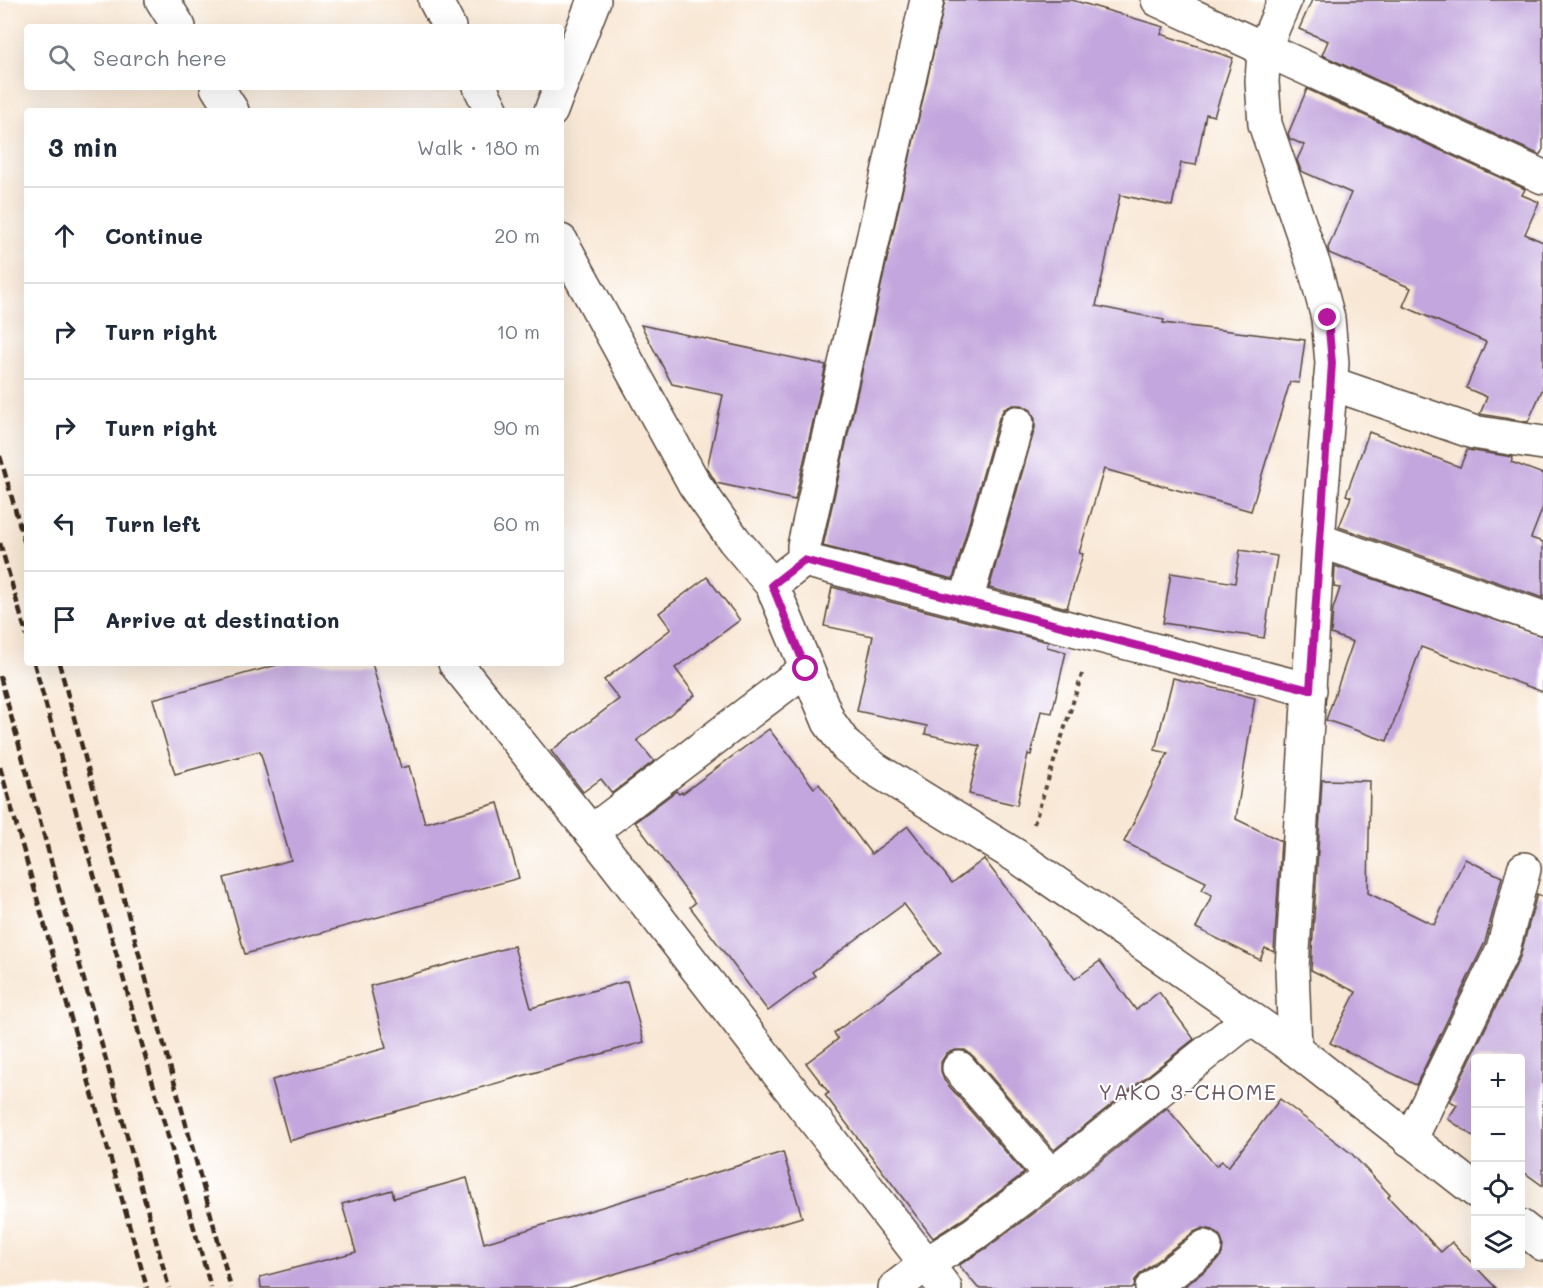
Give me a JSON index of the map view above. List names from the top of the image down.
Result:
{
  "districts": ["YAKO 3-CHOME"],
  "page": {
    "search": "Search here",
    "heading": ["3 min", "Walk · 180 m"],
    "list": [
      ["Continue", "20 m"],
      ["Turn right", "10 m"],
      ["Turn right", "90 m"],
      ["Turn left", "60 m"],
      "Arrive at destination"
    ],
    "map_buttons": ["+", "−"]
  }
}
